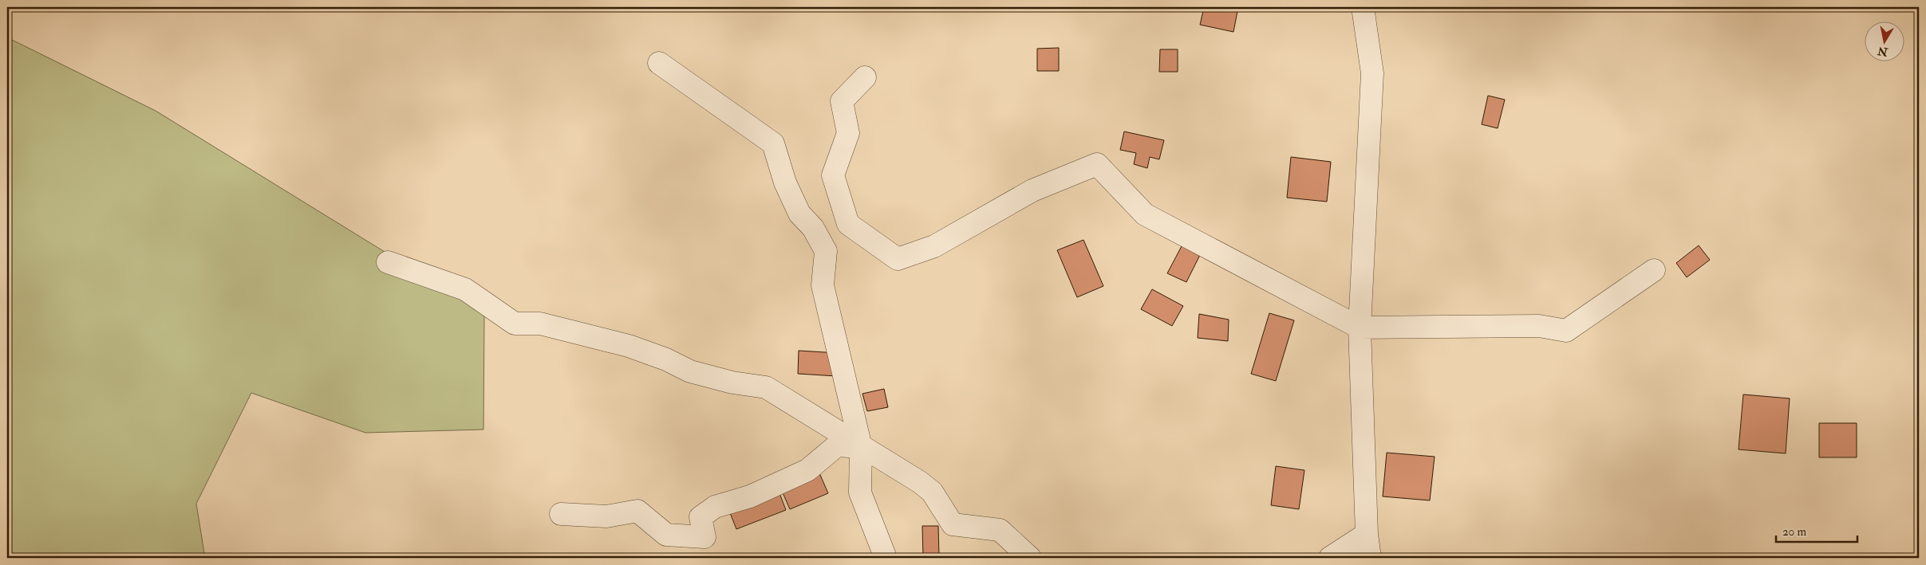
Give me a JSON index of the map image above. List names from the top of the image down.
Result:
{
  "scale_bar": "20 m",
  "north": "bottom"
}
